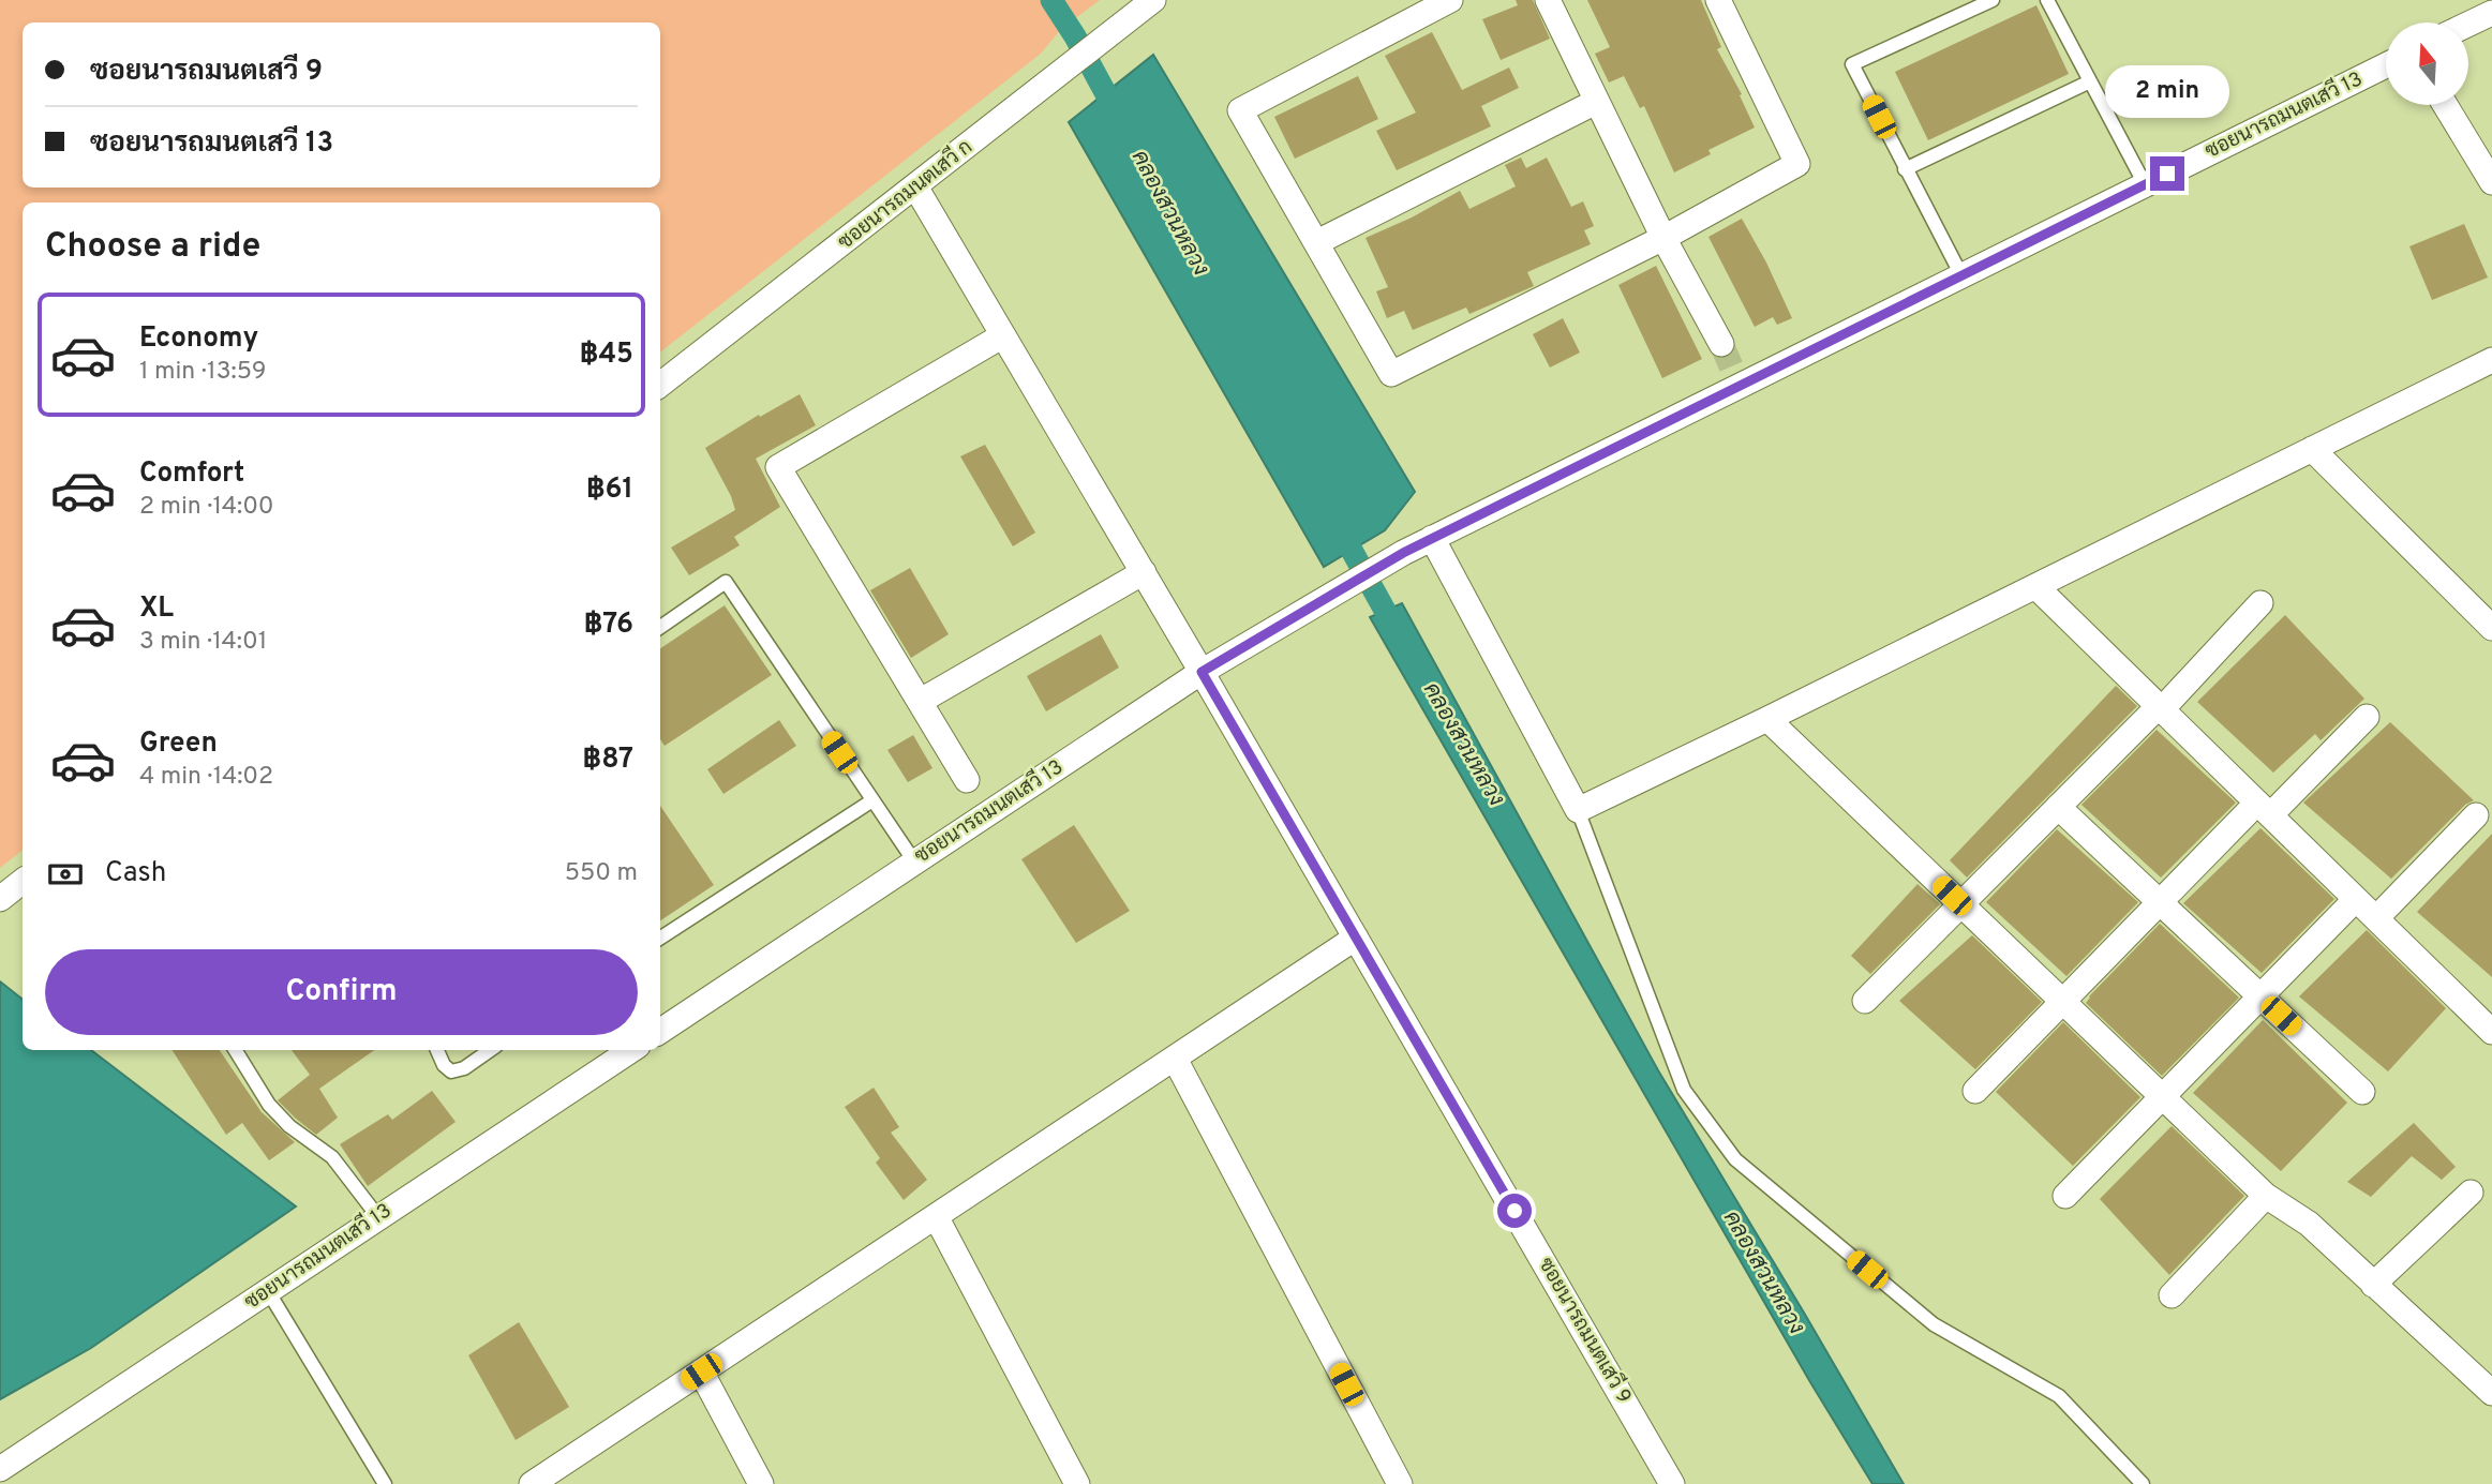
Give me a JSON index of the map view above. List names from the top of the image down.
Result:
{
  "streets": {
    "street": ["ซอยนารถมนตเสวี 13", "ซอยนารถมนตเสวี ก", "ซอยนารถมนตเสวี 9"]
  },
  "crossings": [
    ["ซอยนารถมนตเสวี 13", "ซอยนารถมนตเสวี 9"],
    ["ซอยนารถมนตเสวี ก", "ซอยนารถมนตเสวี 9"]
  ],
  "water": ["คลองสวนหลวง"],
  "north": "top",
  "page": {
    "banner": ["ซอยนารถมนตเสวี 9", "ซอยนารถมนตเสวี 13"],
    "bubble": "2 min",
    "heading": "Choose a ride",
    "list": [
      {
        "name": "Economy",
        "note": "1 min · 13:59",
        "value": "฿45"
      },
      {
        "name": "Comfort",
        "note": "2 min · 14:00",
        "value": "฿61"
      },
      {
        "name": "XL",
        "note": "3 min · 14:01",
        "value": "฿76"
      },
      {
        "name": "Green",
        "note": "4 min · 14:02",
        "value": "฿87"
      }
    ],
    "pay": ["Cash", "550 m"],
    "buttons": "Confirm"
  }
}
